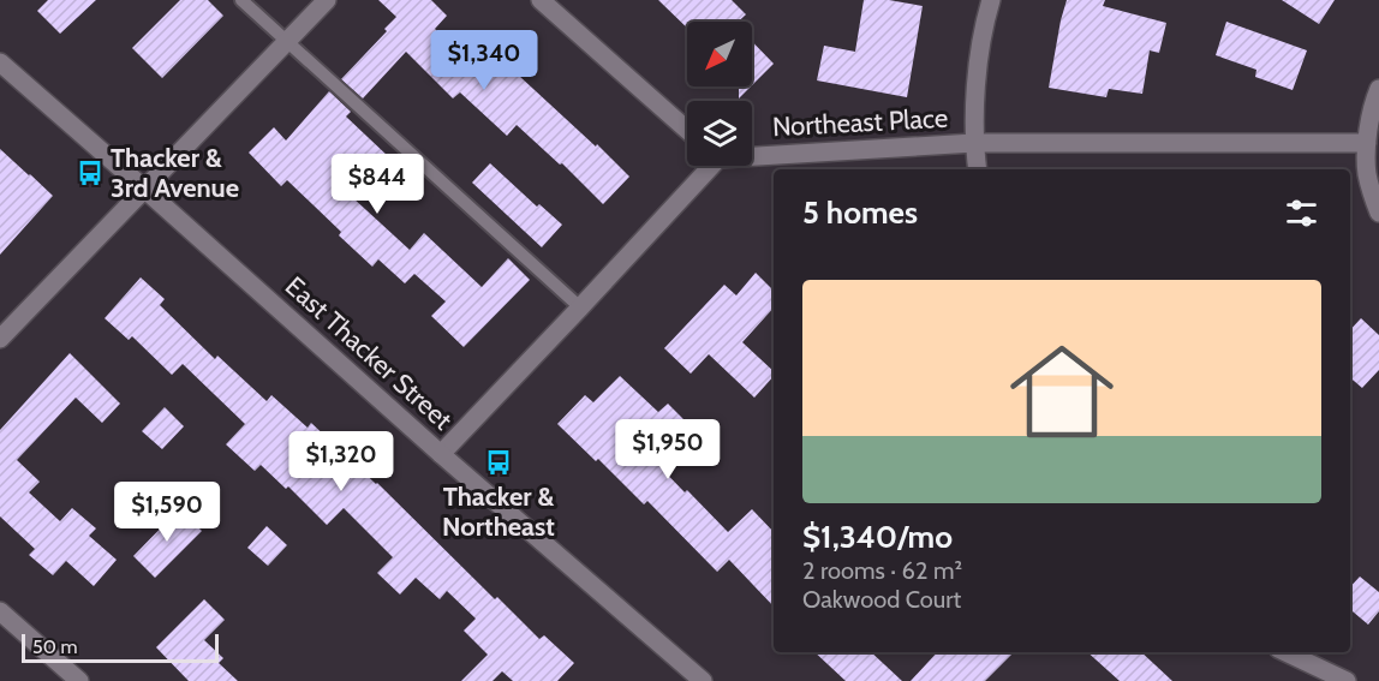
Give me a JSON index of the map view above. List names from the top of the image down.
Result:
{
  "streets": {
    "street": ["Northeast Place", "East Thacker Street"]
  },
  "crossings": [
    ["Northeast Place", "East Thacker Street"]
  ],
  "places": {
    "bus stop": ["Thacker & 3rd Avenue", "Thacker & Northeast"]
  },
  "scale_bar": "50 m",
  "north": "bottom left",
  "page": {
    "price": [
      "$1,340",
      "$844",
      "$1,950",
      "$1,320",
      "$1,590"
    ],
    "heading": "5 homes",
    "list": [
      {
        "name": "$1,340/mo",
        "note": "2 rooms · 62 m² · Oakwood Court"
      }
    ],
    "scale": "50 m"
  }
}
